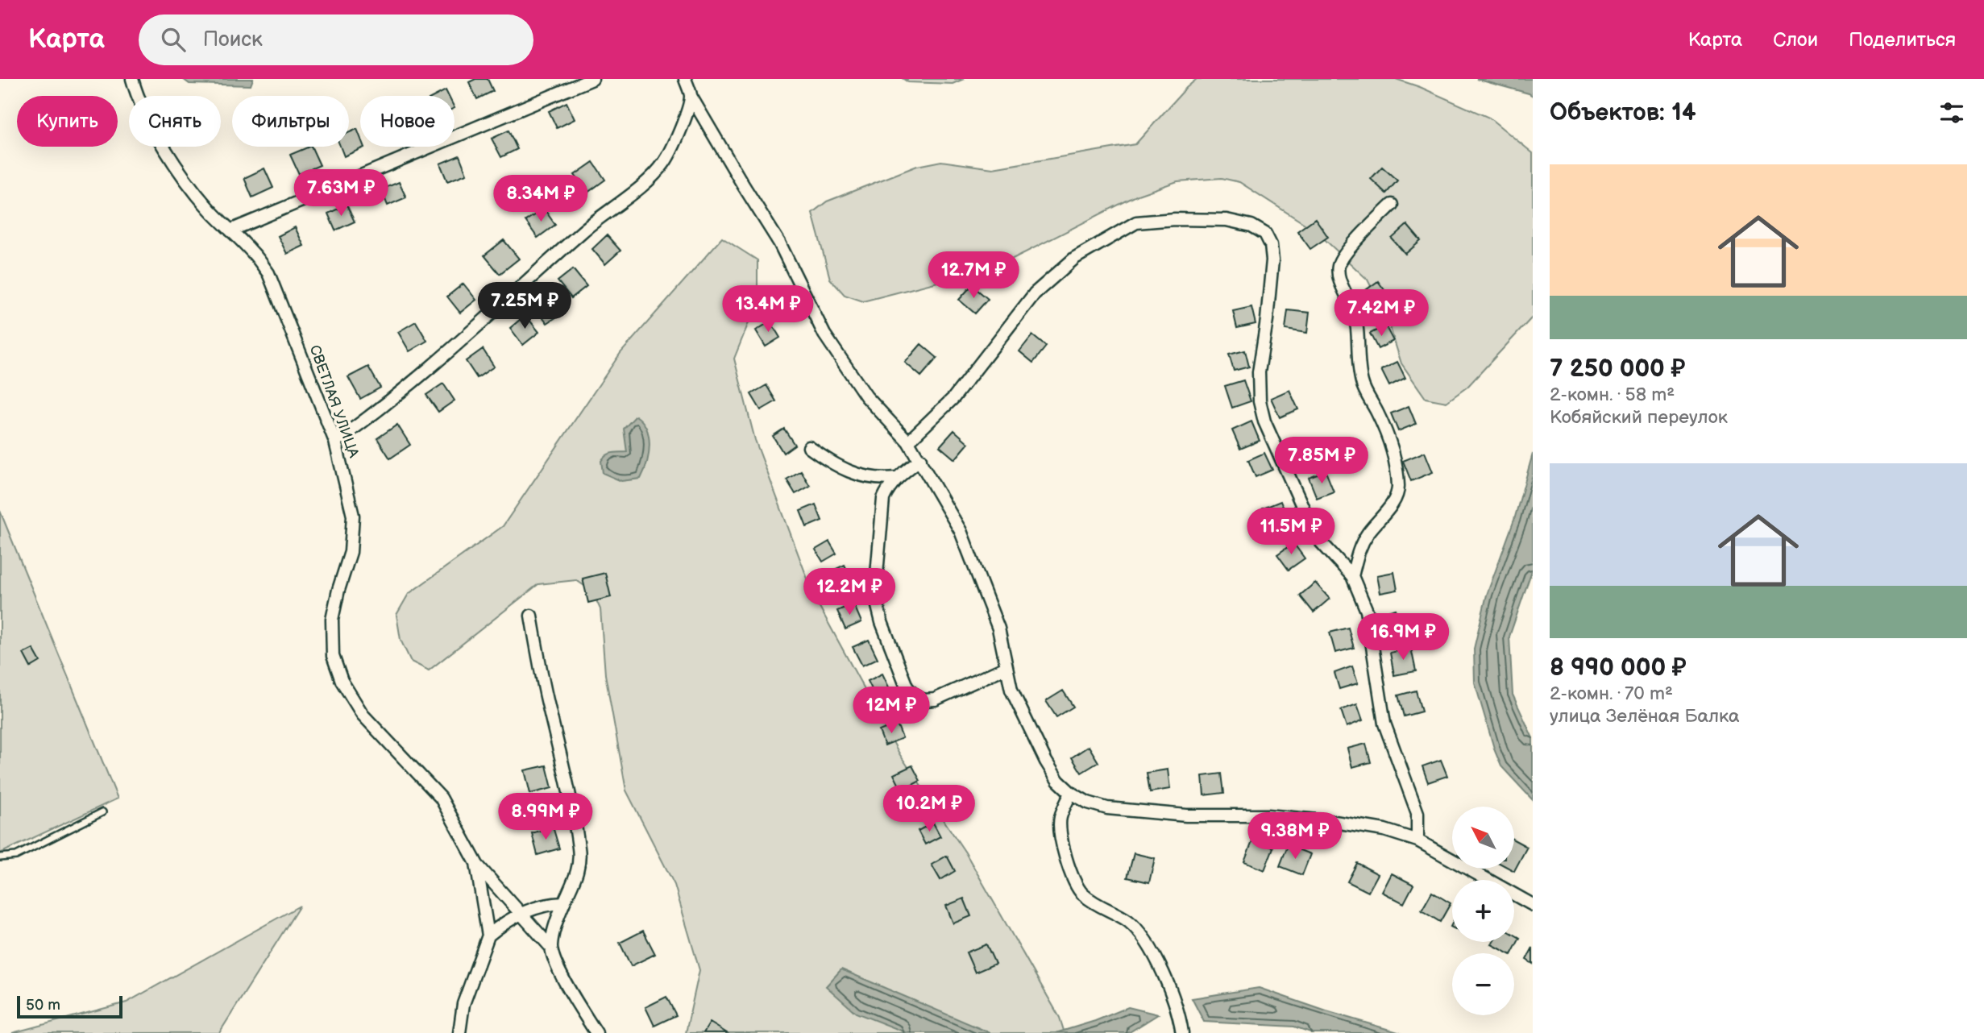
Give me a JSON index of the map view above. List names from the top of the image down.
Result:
{
  "streets": {
    "street": ["СВЕТЛАЯ УЛИЦА"]
  },
  "scale_bar": "50 m",
  "north": "top left",
  "page": {
    "header": "Карта",
    "search": "Поиск",
    "nav": ["Карта", "Слои", "Поделиться"],
    "heading": "Объектов: 14",
    "chip": [
      "Купить",
      "Снять",
      "Фильтры",
      "Новое"
    ],
    "list": [
      {
        "name": "7 250 000 ₽",
        "note": "2-комн. · 58 m² · Кобяйский переулок"
      },
      {
        "name": "8 990 000 ₽",
        "note": "2-комн. · 70 m² · улица Зелёная Балка"
      }
    ],
    "price": [
      "7.63M ₽",
      "8.34M ₽",
      "12.7M ₽",
      "7.25M ₽",
      "13.4M ₽",
      "7.42M ₽",
      "7.85M ₽",
      "11.5M ₽",
      "12.2M ₽",
      "16.9M ₽",
      "12M ₽",
      "10.2M ₽",
      "8.99M ₽",
      "9.38M ₽"
    ],
    "map_buttons": ["+", "−"],
    "scale": "50 m"
  }
}
